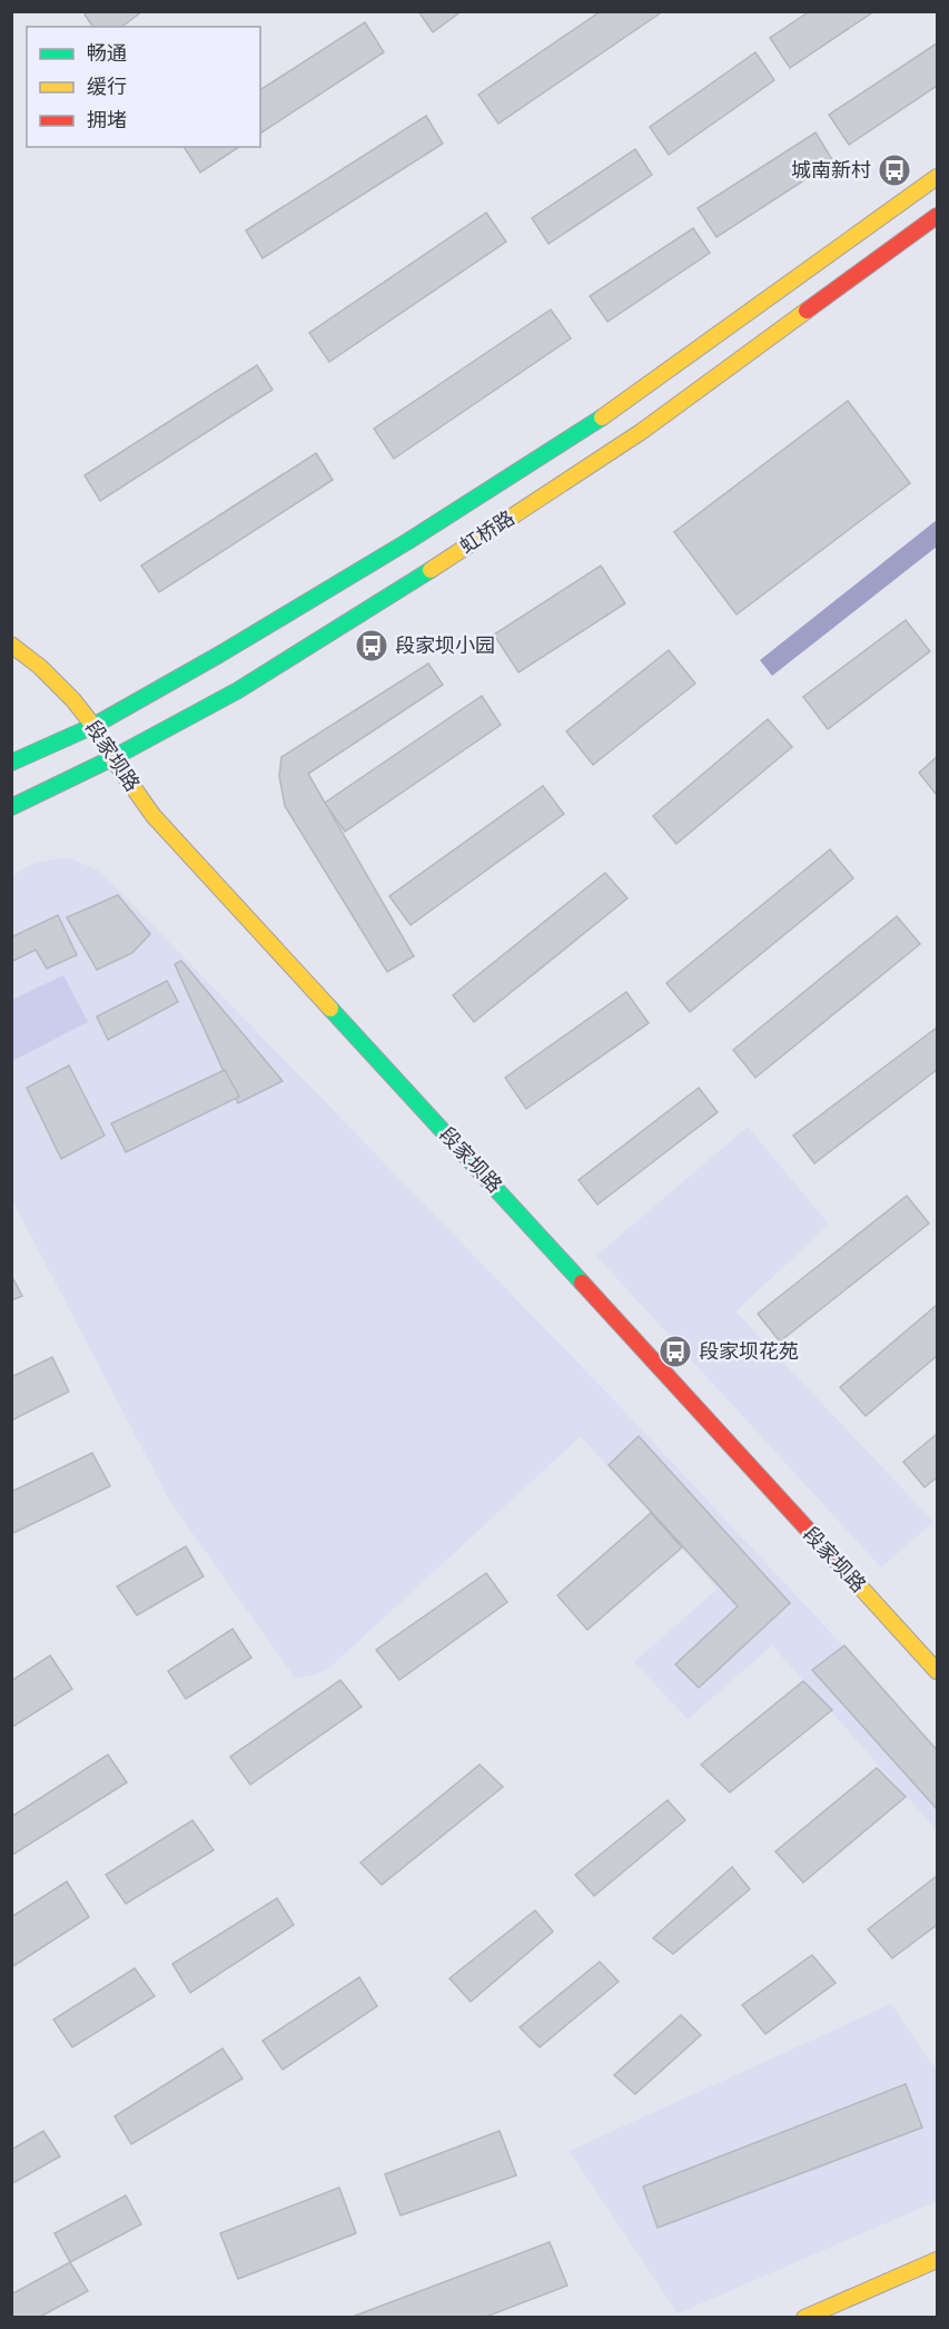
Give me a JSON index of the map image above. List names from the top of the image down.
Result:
{
  "streets": {
    "main road": ["虹桥路", "段家坝路"]
  },
  "crossings": [
    ["虹桥路", "段家坝路"]
  ],
  "places": {
    "bus stop": ["城南新村", "段家坝小园", "段家坝花苑"]
  },
  "legend": ["畅通", "缓行", "拥堵"]
}
